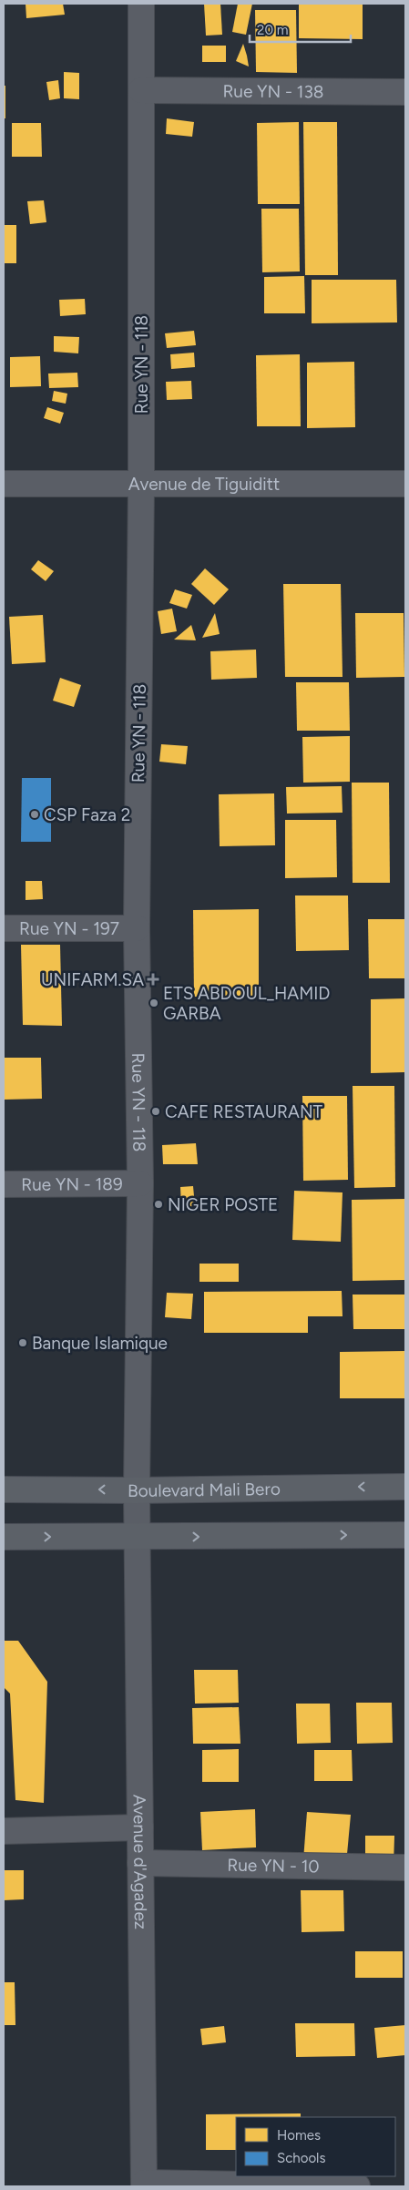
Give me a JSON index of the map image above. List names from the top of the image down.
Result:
{
  "streets": {
    "main road": ["Boulevard Mali Bero"],
    "street": [
      "Rue YN - 138",
      "Rue YN - 118",
      "Avenue de Tiguiditt",
      "Rue YN - 197",
      "Rue YN - 189",
      "Avenue d'Agadez",
      "Rue YN - 10"
    ]
  },
  "crossings": [
    ["Rue YN - 138", "Rue YN - 118"],
    ["Rue YN - 118", "Avenue de Tiguiditt"],
    ["Rue YN - 118", "Rue YN - 197"],
    ["Rue YN - 118", "Rue YN - 189"],
    ["Rue YN - 118", "Boulevard Mali Bero"],
    ["Rue YN - 118", "Avenue d'Agadez"],
    ["Boulevard Mali Bero", "Avenue d'Agadez"],
    ["Avenue d'Agadez", "Rue YN - 10"]
  ],
  "places": {
    "other": [
      "CSP Faza 2",
      "ETS ABDOUL_HAMID GARBA",
      "CAFE RESTAURANT",
      "NIGER POSTE",
      "Banque Islamique"
    ],
    "health": ["UNIFARM.SA"]
  },
  "legend": ["Homes", "Schools"],
  "scale_bar": "20 m"
}
